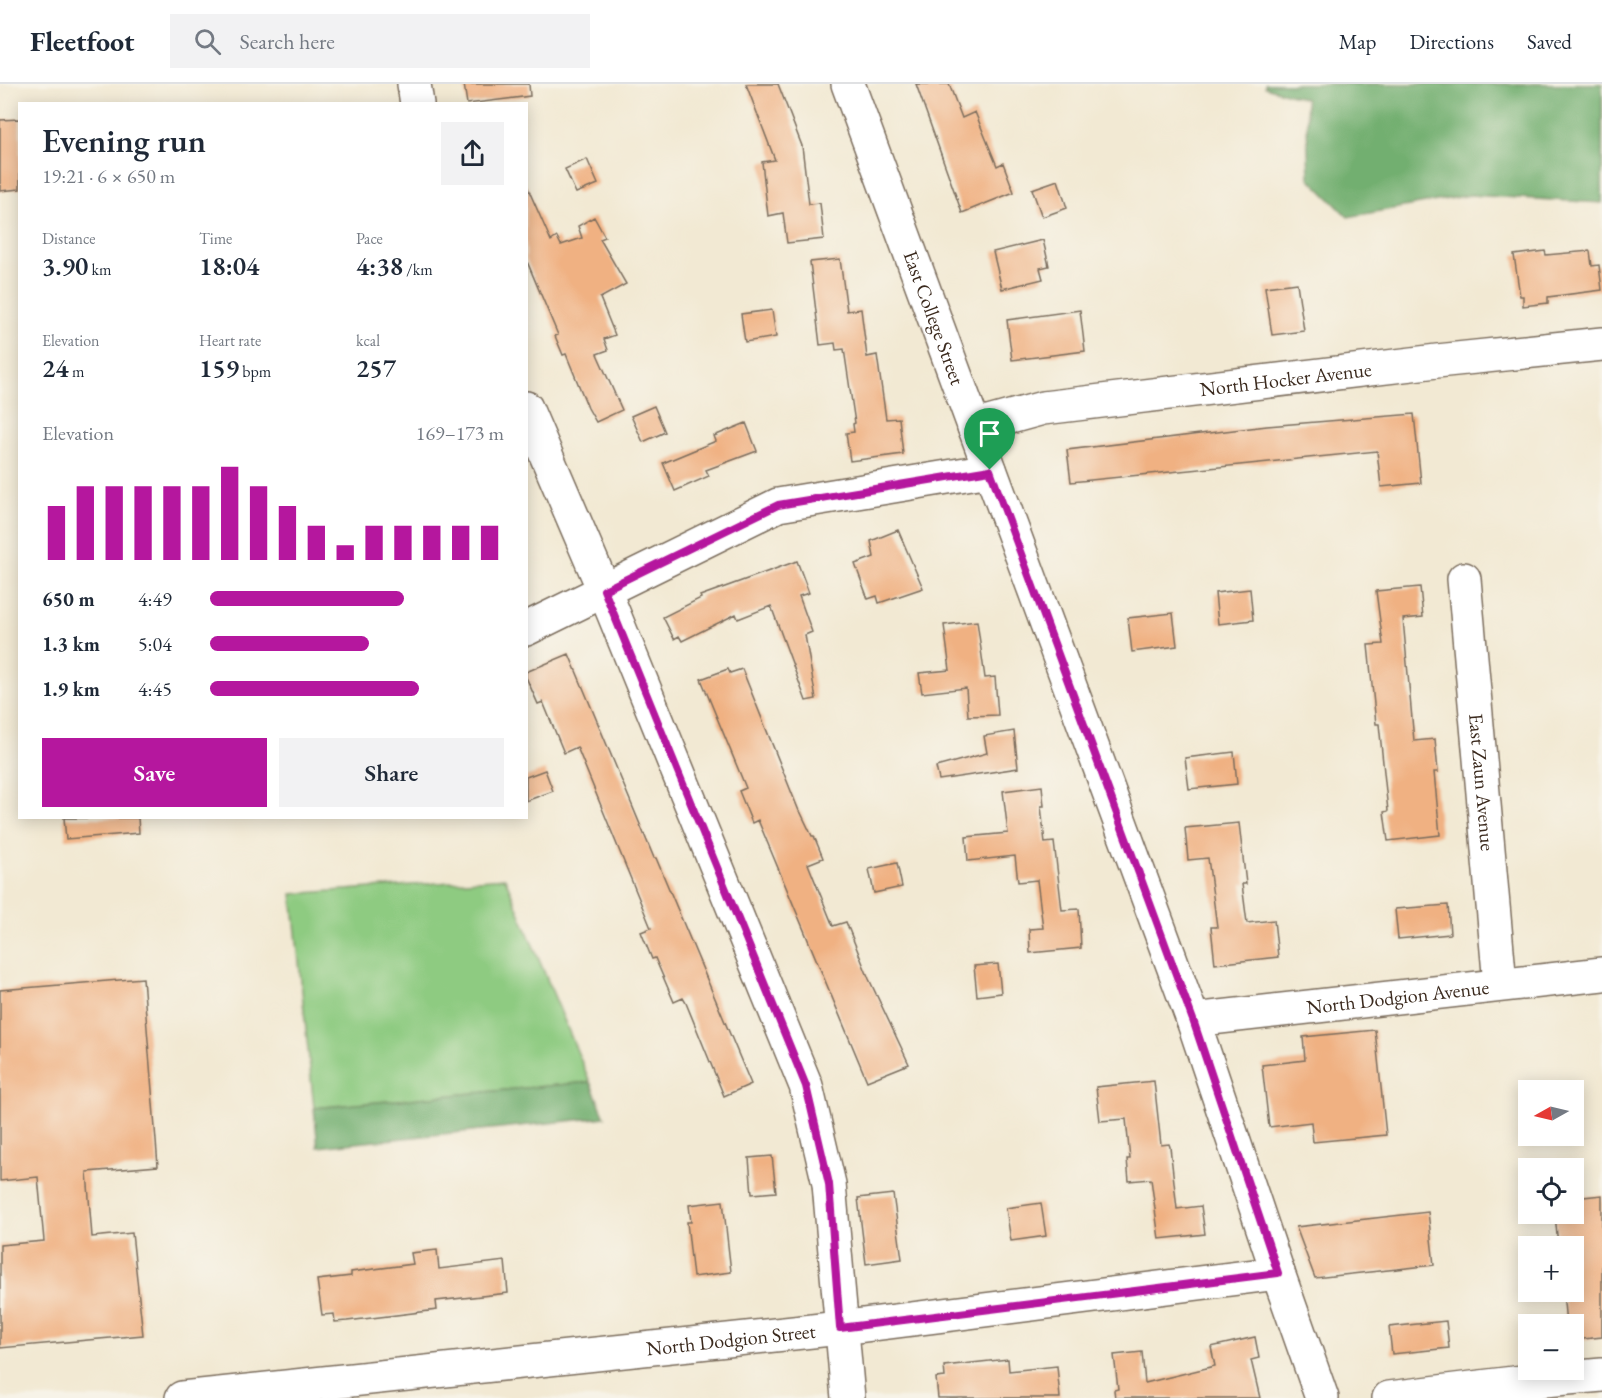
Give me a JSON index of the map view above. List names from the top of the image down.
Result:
{
  "streets": {
    "street": [
      "East College Street",
      "North Hocker Avenue",
      "East Zaun Avenue",
      "North Dodgion Avenue",
      "North Dodgion Street"
    ]
  },
  "crossings": [
    ["East College Street", "North Hocker Avenue"],
    ["East College Street", "North Dodgion Avenue"],
    ["East College Street", "North Dodgion Street"],
    ["East Zaun Avenue", "North Dodgion Avenue"]
  ],
  "north": "left",
  "page": {
    "header": "Fleetfoot",
    "search": "Search here",
    "nav": ["Map", "Directions", "Saved"],
    "heading": ["Evening run", "19:21 · 6 × 650 m"],
    "stats": [
      ["Distance", "3.90 km"],
      ["Time", "18:04"],
      ["Pace", "4:38 /km"],
      ["Elevation", "24 m"],
      ["Heart rate", "159 bpm"],
      ["kcal", "257"]
    ],
    "chart": ["Elevation", "169–173 m"],
    "list": [
      {
        "name": "650 m",
        "note": "4:49"
      },
      {
        "name": "1.3 km",
        "note": "5:04"
      },
      {
        "name": "1.9 km",
        "note": "4:45"
      }
    ],
    "buttons": ["Save", "Share"],
    "map_buttons": ["+", "−"]
  }
}
